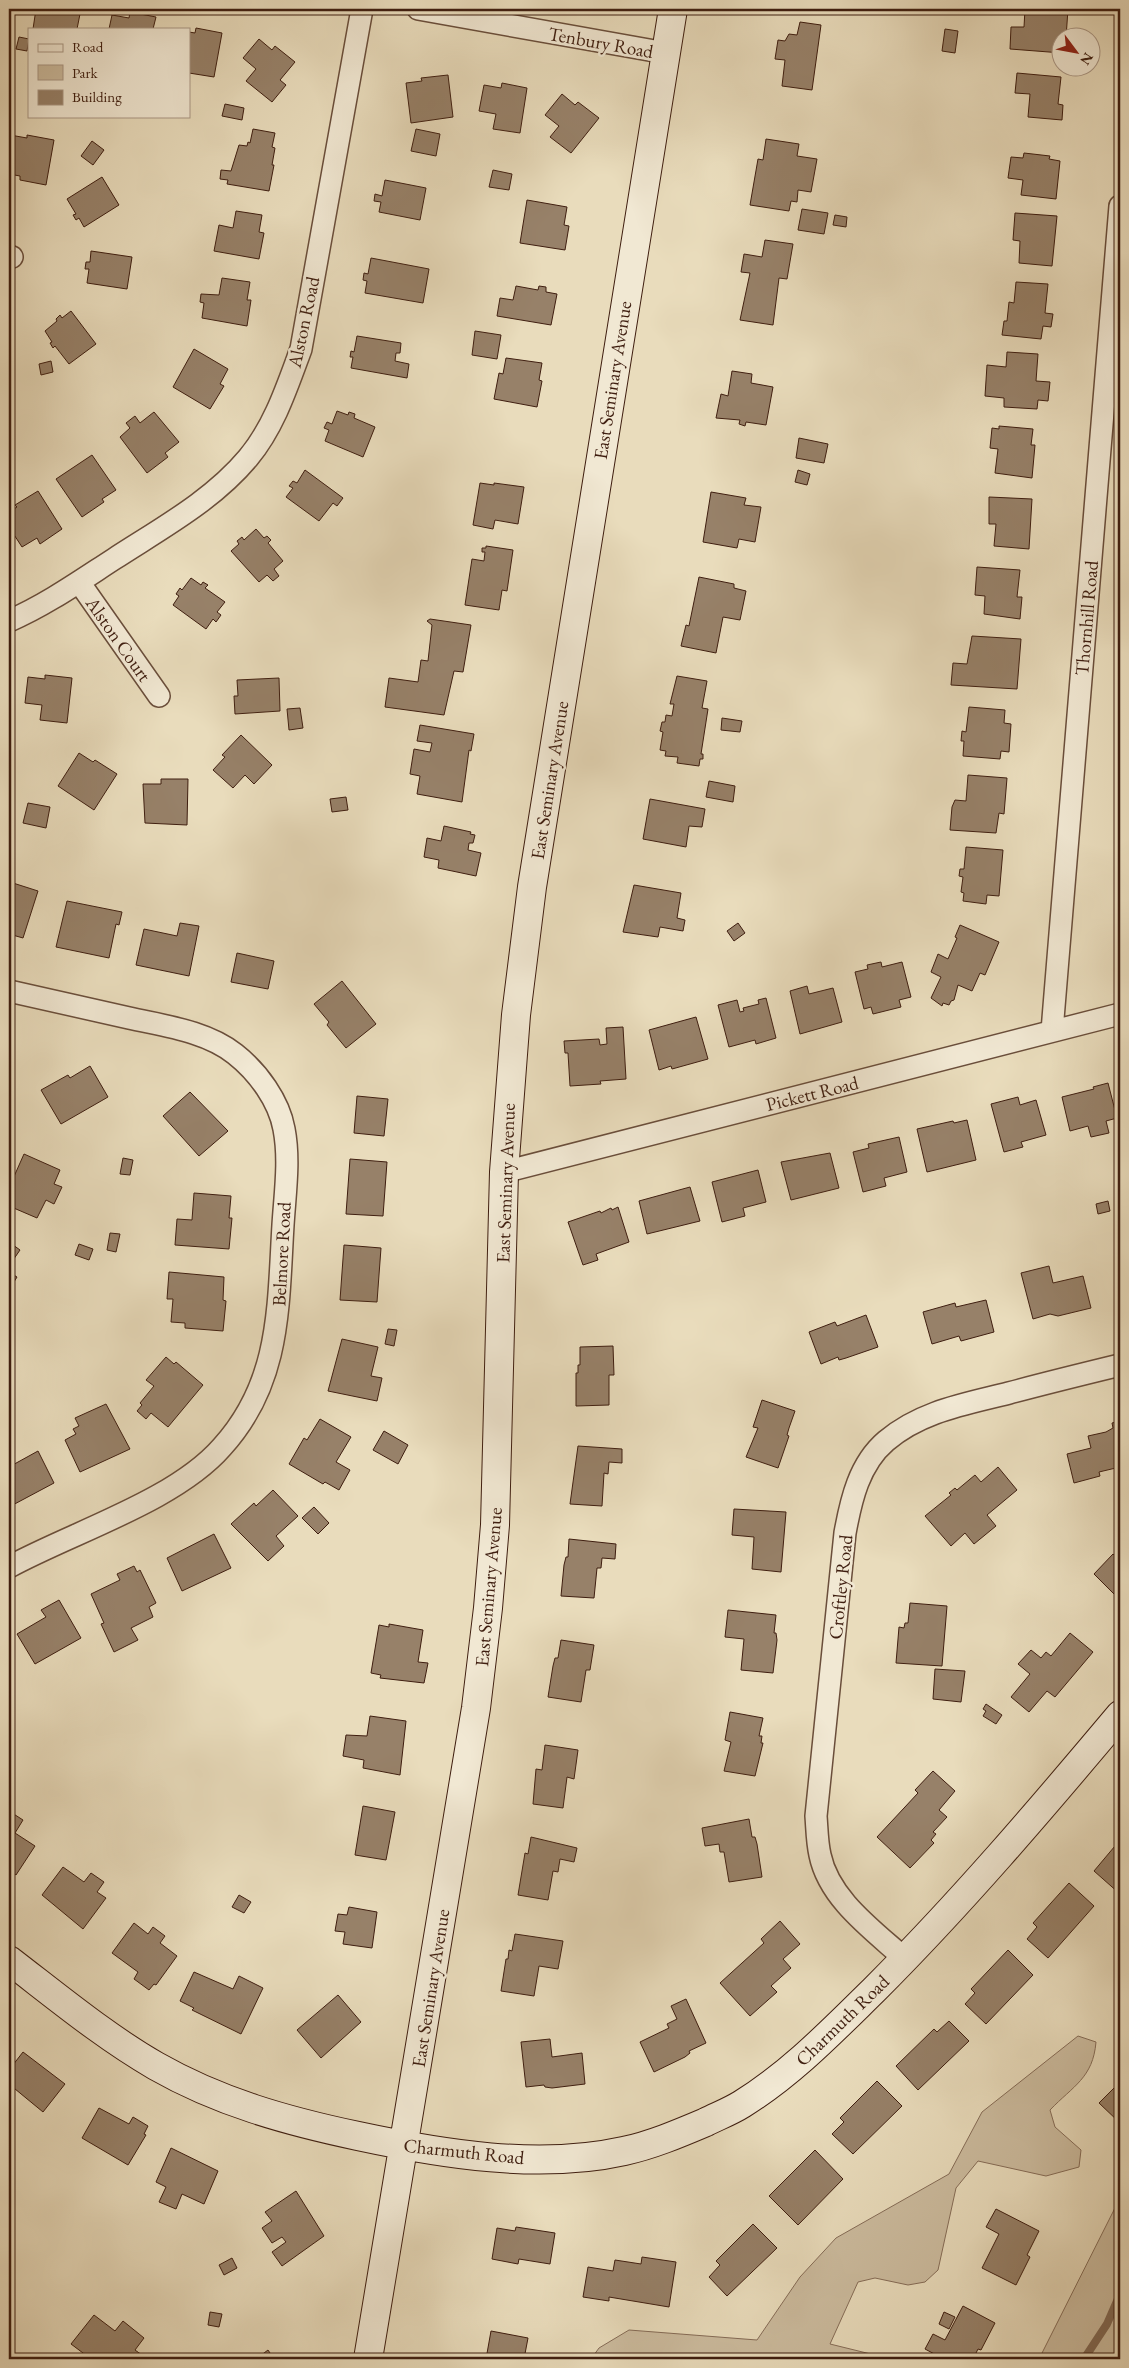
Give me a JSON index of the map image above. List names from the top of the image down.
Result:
{
  "streets": {
    "street": [
      "Tenbury Road",
      "Alston Road",
      "East Seminary Avenue",
      "Thornhill Road",
      "Alston Court",
      "Pickett Road",
      "Belmore Road",
      "Croftley Road",
      "Charmuth Road"
    ]
  },
  "crossings": [
    ["Tenbury Road", "East Seminary Avenue"],
    ["Alston Road", "Alston Court"],
    ["East Seminary Avenue", "Pickett Road"],
    ["East Seminary Avenue", "Charmuth Road"],
    ["Thornhill Road", "Pickett Road"],
    ["Croftley Road", "Charmuth Road"]
  ],
  "legend": ["Road", "Park", "Building"],
  "north": "bottom right"
}
